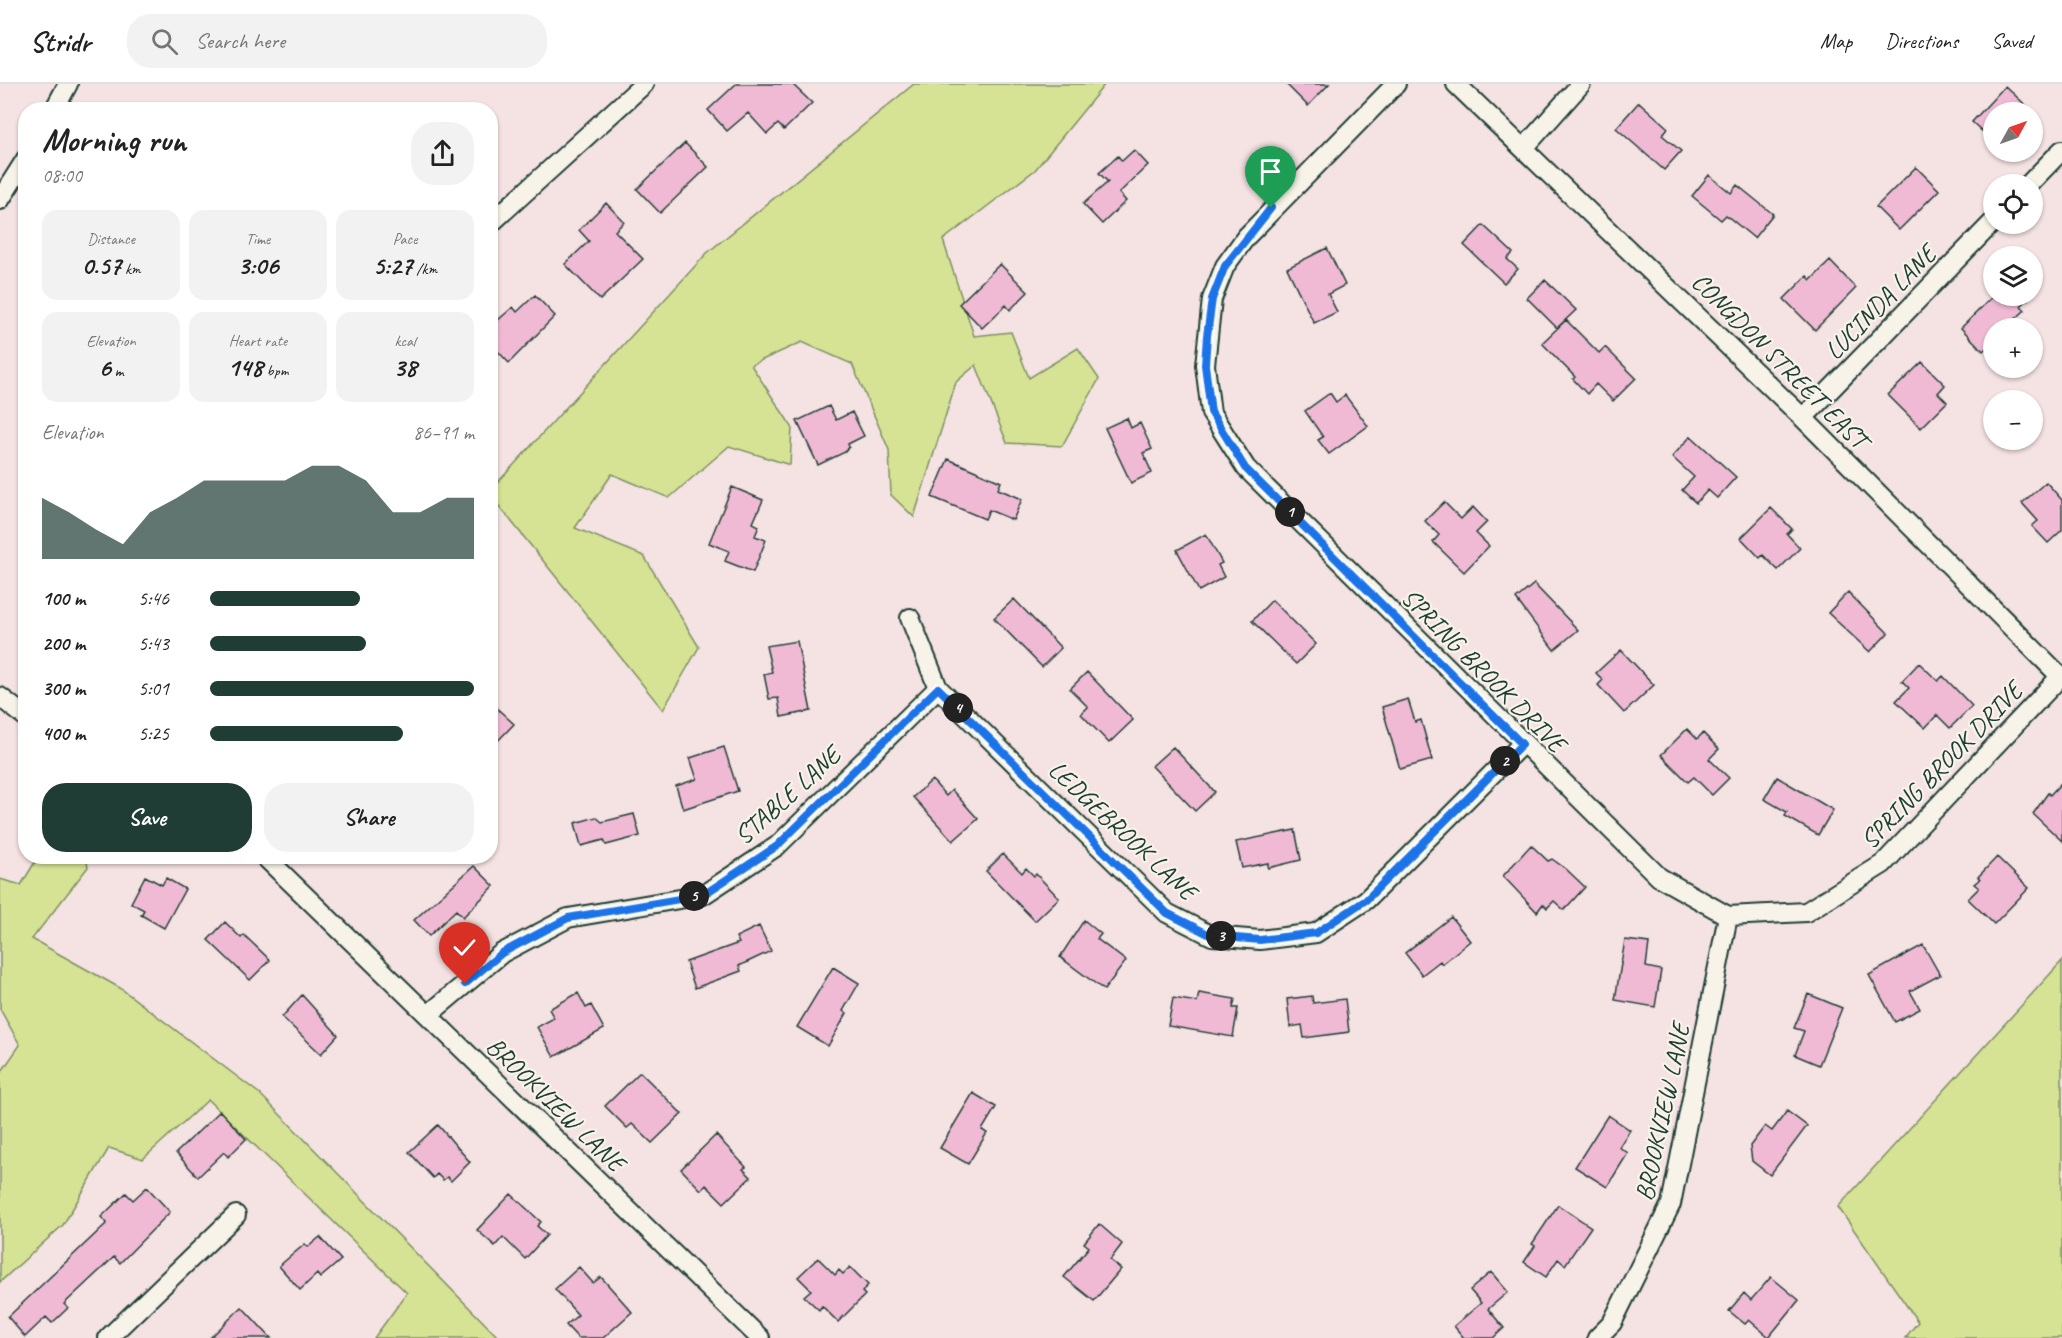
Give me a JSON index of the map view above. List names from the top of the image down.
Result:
{
  "streets": {
    "street": [
      "LUCINDA LANE",
      "CONGDON STREET EAST",
      "SPRING BROOK DRIVE",
      "STABLE LANE",
      "LEDGEBROOK LANE",
      "BROOKVIEW LANE"
    ]
  },
  "crossings": [
    ["LUCINDA LANE", "CONGDON STREET EAST"],
    ["CONGDON STREET EAST", "SPRING BROOK DRIVE"],
    ["SPRING BROOK DRIVE", "LEDGEBROOK LANE"],
    ["SPRING BROOK DRIVE", "BROOKVIEW LANE"],
    ["STABLE LANE", "LEDGEBROOK LANE"],
    ["STABLE LANE", "BROOKVIEW LANE"]
  ],
  "north": "top right",
  "page": {
    "header": "Stridr",
    "search": "Search here",
    "nav": ["Map", "Directions", "Saved"],
    "map_buttons": ["+", "−"],
    "heading": ["Morning run", "08:00"],
    "stats": [
      ["Distance", "0.57 km"],
      ["Time", "3:06"],
      ["Pace", "5:27 /km"],
      ["Elevation", "6 m"],
      ["Heart rate", "148 bpm"],
      ["kcal", "38"]
    ],
    "chart": ["Elevation", "86–91 m"],
    "pins": [
      "1",
      "4",
      "2",
      "5",
      "3"
    ],
    "list": [
      {
        "name": "100 m",
        "note": "5:46"
      },
      {
        "name": "200 m",
        "note": "5:43"
      },
      {
        "name": "300 m",
        "note": "5:01"
      },
      {
        "name": "400 m",
        "note": "5:25"
      }
    ],
    "buttons": ["Save", "Share"]
  }
}
